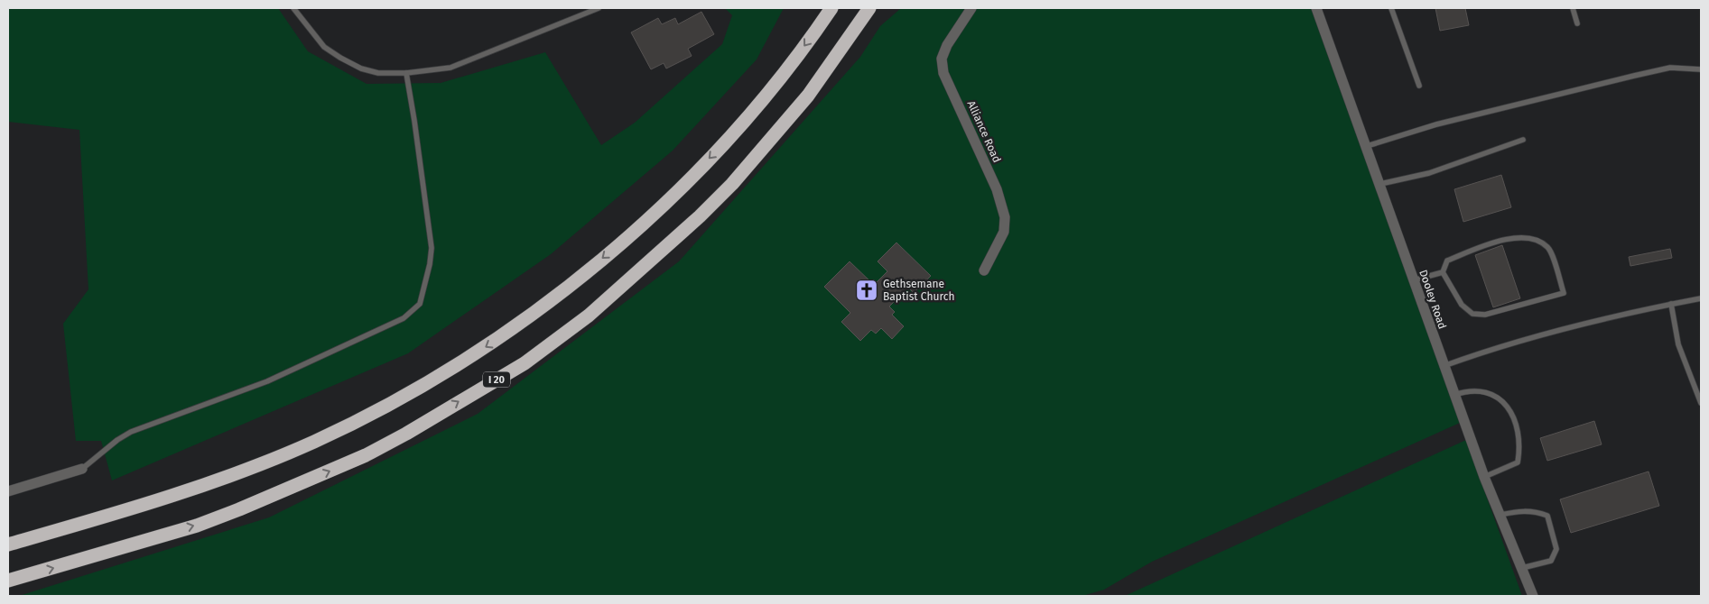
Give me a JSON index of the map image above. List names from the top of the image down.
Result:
{
  "streets": {
    "highway": ["I 20"],
    "street": ["Alliance Road", "Dooley Road"]
  },
  "places": {
    "church": ["Gethsemane Baptist Church"]
  }
}
